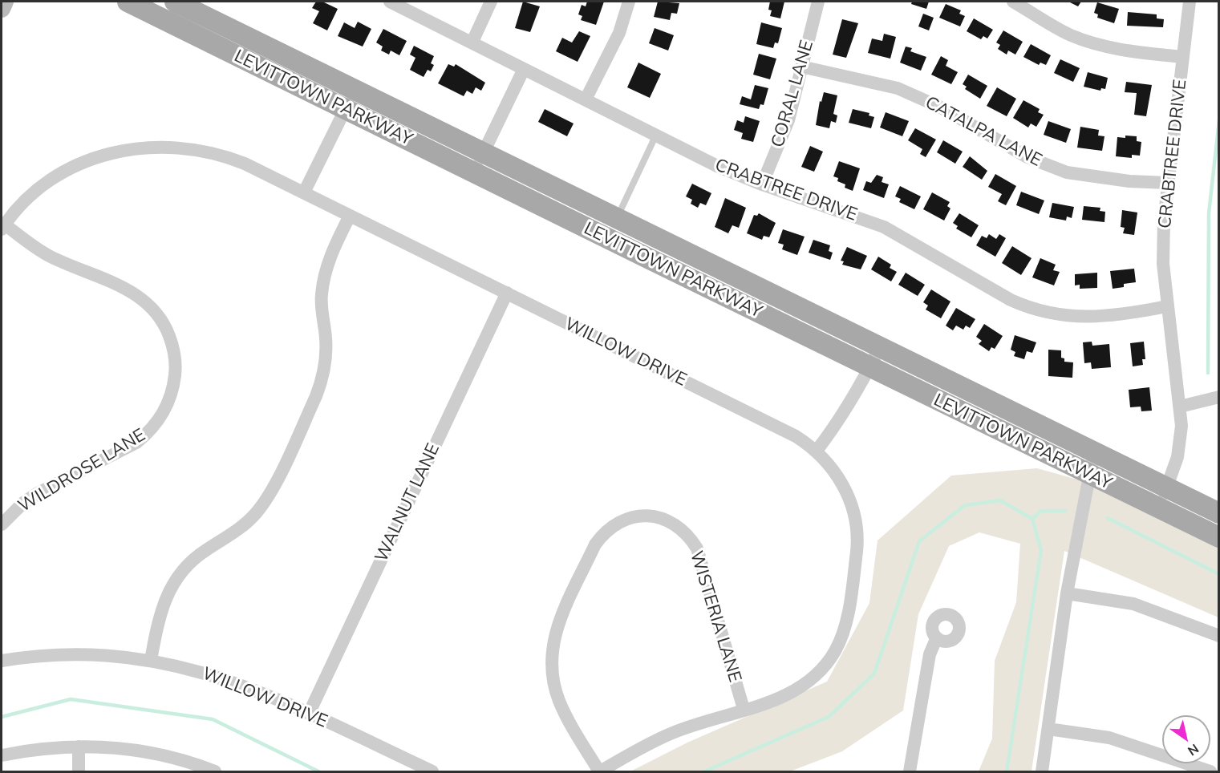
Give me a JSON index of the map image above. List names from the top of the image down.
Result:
{
  "streets": {
    "main road": ["LEVITTOWN PARKWAY"],
    "street": [
      "CORAL LANE",
      "CATALPA LANE",
      "CRABTREE DRIVE",
      "WILLOW DRIVE",
      "WILDROSE LANE",
      "WALNUT LANE",
      "WISTERIA LANE"
    ]
  },
  "crossings": [
    ["CORAL LANE", "CATALPA LANE"],
    ["CORAL LANE", "CRABTREE DRIVE"],
    ["LEVITTOWN PARKWAY", "CRABTREE DRIVE"],
    ["CATALPA LANE", "CRABTREE DRIVE"],
    ["WILLOW DRIVE", "WILDROSE LANE"],
    ["WILLOW DRIVE", "WALNUT LANE"],
    ["WILLOW DRIVE", "WISTERIA LANE"]
  ],
  "north": "bottom right"
}
